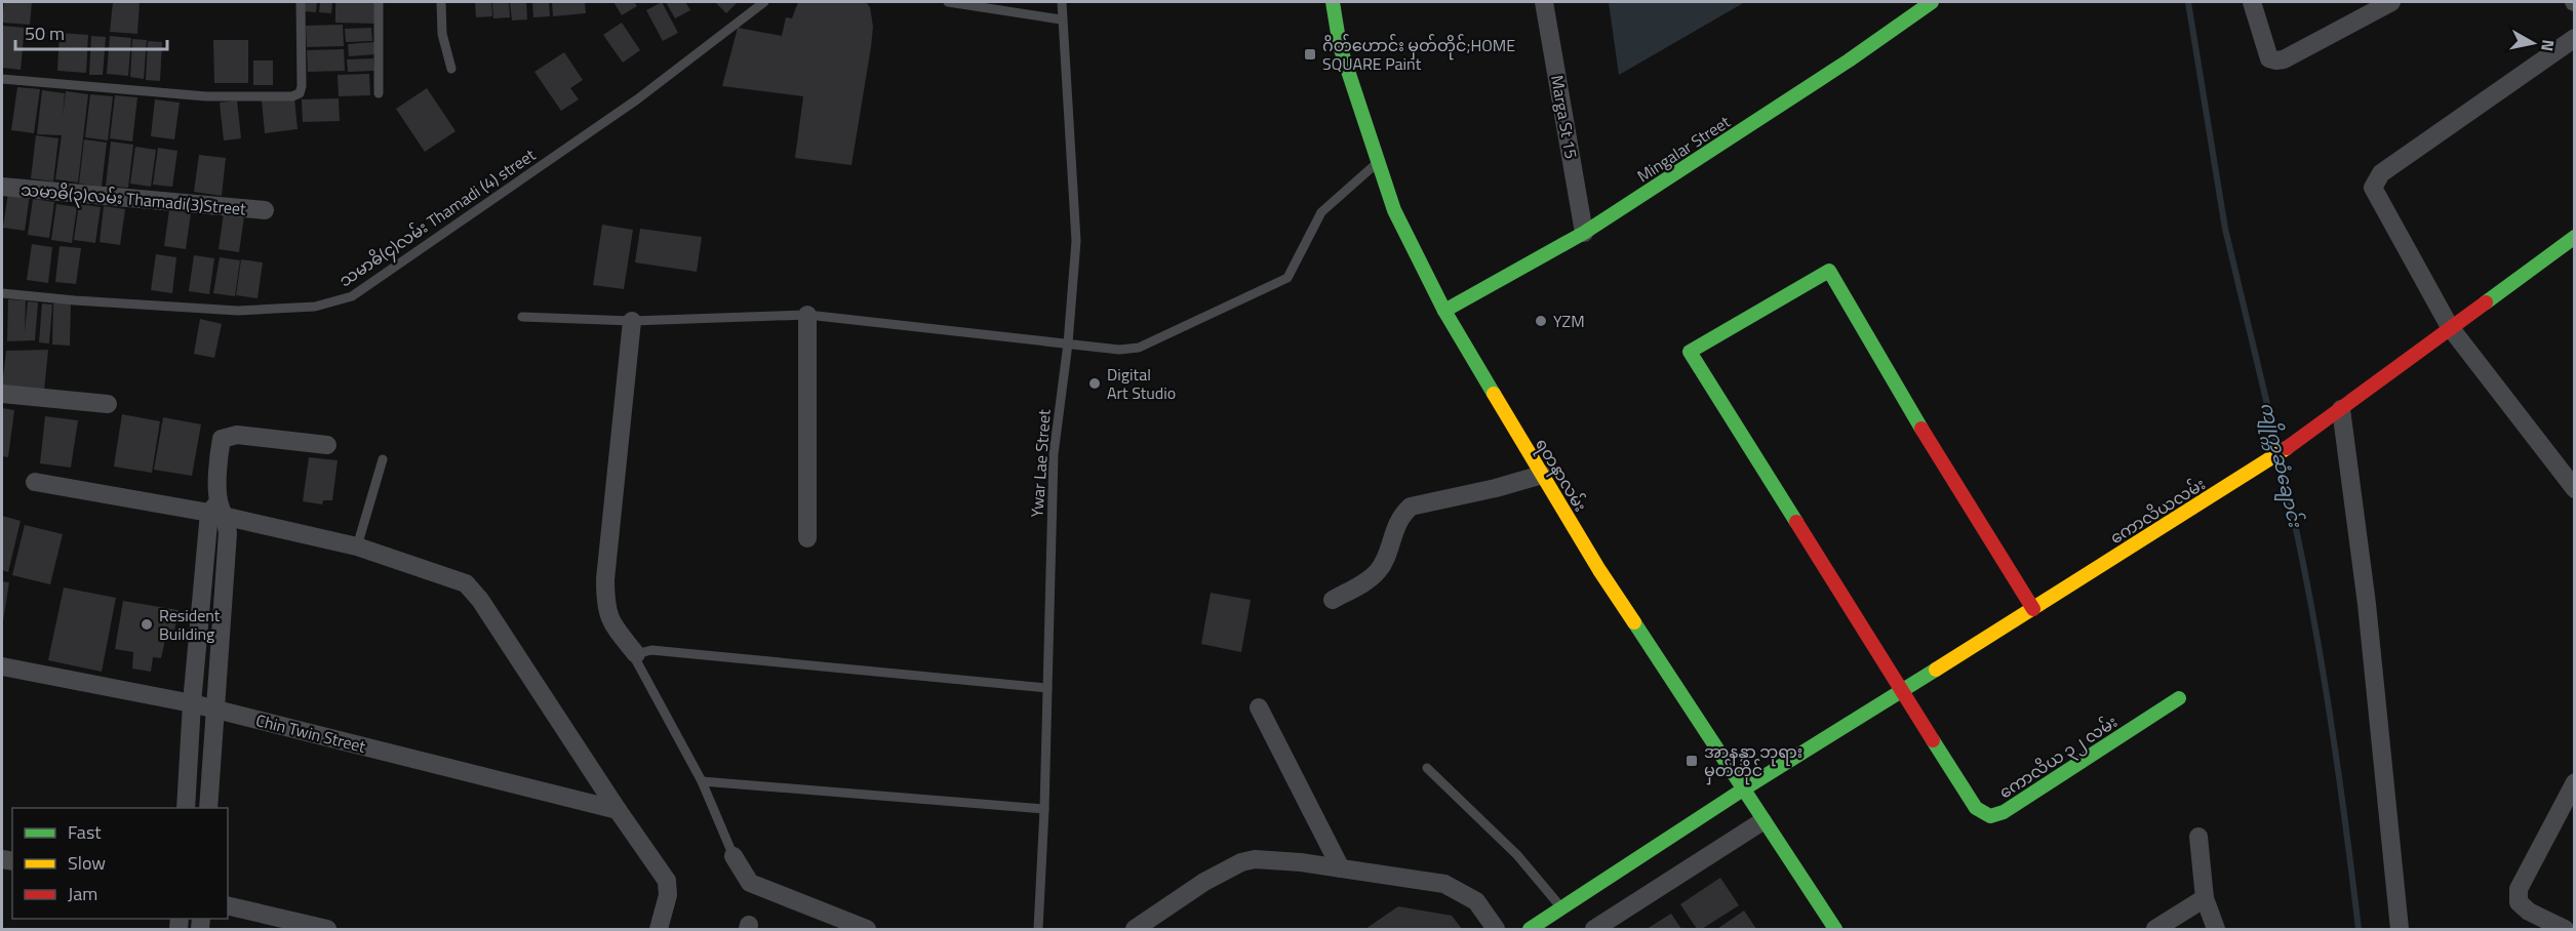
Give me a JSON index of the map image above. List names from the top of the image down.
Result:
{
  "streets": {
    "street": [
      "Marga St 15",
      "Mingalar Street",
      "သမာဓိ(၃)လမ်း Thamadi(3)Street",
      "ရတနာလမ်း",
      "ကောလိယလမ်း",
      "Chin Twin Street",
      "ကောလိယ ၃၂ လမ်း"
    ],
    "lane": ["သမာဓိ(၄)လမ်း Thamadi (4) street", "Ywar Lae Street"]
  },
  "crossings": [
    ["Marga St 15", "Mingalar Street"],
    ["Mingalar Street", "ရတနာလမ်း"],
    ["ရတနာလမ်း", "ကောလိယလမ်း"],
    ["ကောလိယလမ်း", "ကောလိယ ၃၂ လမ်း"]
  ],
  "water": ["ကျိုက္ကဆံချောင်း"],
  "places": {
    "transit": ["ဂိတ်ဟောင်း မှတ်တိုင်;HOME SQUARE Paint", "အာနန္ဒာ ဘုရား မှတ်တိုင်"],
    "other": ["YZM", "Digital Art Studio", "Resident Building"]
  },
  "legend": ["Fast", "Slow", "Jam"],
  "scale_bar": "50 m",
  "north": "right"
}
